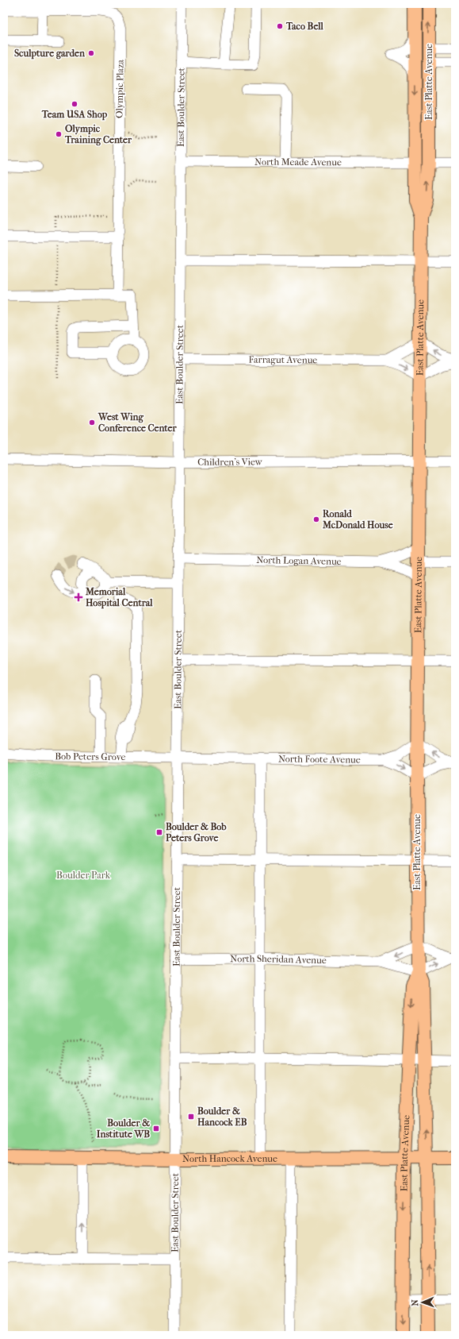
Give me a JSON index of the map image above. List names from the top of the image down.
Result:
{
  "streets": {
    "main road": ["East Platte Avenue", "North Hancock Avenue"],
    "street": [
      "Olympic Plaza",
      "East Boulder Street",
      "North Meade Avenue",
      "Farragut Avenue",
      "Children's View",
      "North Logan Avenue",
      "Bob Peters Grove",
      "North Foote Avenue",
      "North Sheridan Avenue"
    ]
  },
  "crossings": [
    ["East Platte Avenue", "North Meade Avenue"],
    ["East Platte Avenue", "Farragut Avenue"],
    ["East Platte Avenue", "Children's View"],
    ["East Platte Avenue", "North Logan Avenue"],
    ["East Platte Avenue", "North Foote Avenue"],
    ["East Platte Avenue", "North Sheridan Avenue"],
    ["East Platte Avenue", "North Hancock Avenue"],
    ["East Boulder Street", "North Meade Avenue"],
    ["East Boulder Street", "Farragut Avenue"],
    ["East Boulder Street", "Children's View"],
    ["East Boulder Street", "North Logan Avenue"],
    ["East Boulder Street", "Bob Peters Grove"],
    ["East Boulder Street", "North Foote Avenue"],
    ["East Boulder Street", "North Sheridan Avenue"],
    ["East Boulder Street", "North Hancock Avenue"],
    ["Bob Peters Grove", "North Foote Avenue"]
  ],
  "parks": ["Boulder Park"],
  "places": {
    "other": [
      "Taco Bell",
      "Sculpture garden",
      "Team USA Shop",
      "Olympic Training Center",
      "West Wing Conference Center",
      "Ronald McDonald House"
    ],
    "health": ["Memorial Hospital Central"],
    "transit": ["Boulder & Bob Peters Grove", "Boulder & Hancock EB", "Boulder & Institute WB"]
  },
  "north": "left"
}
